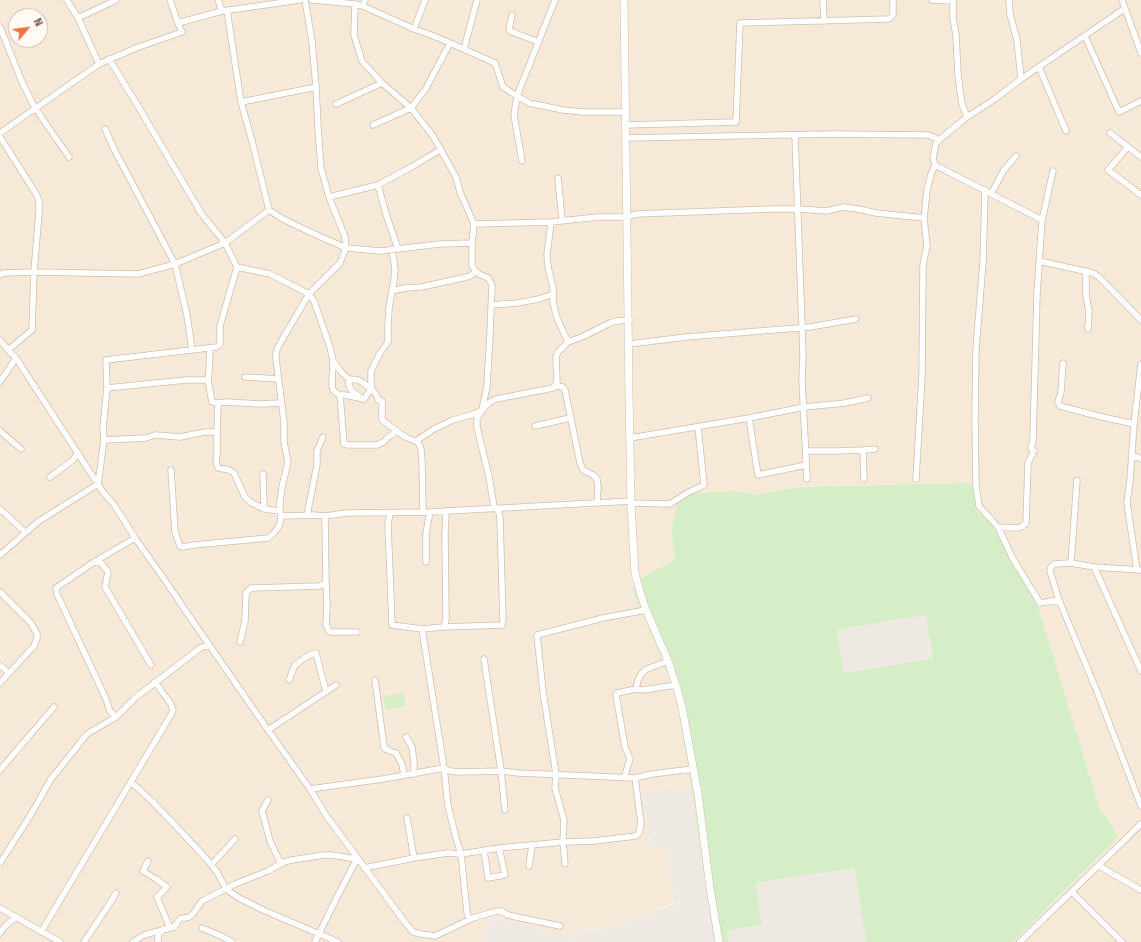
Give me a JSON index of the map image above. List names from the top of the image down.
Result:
{
  "north": "top right"
}
